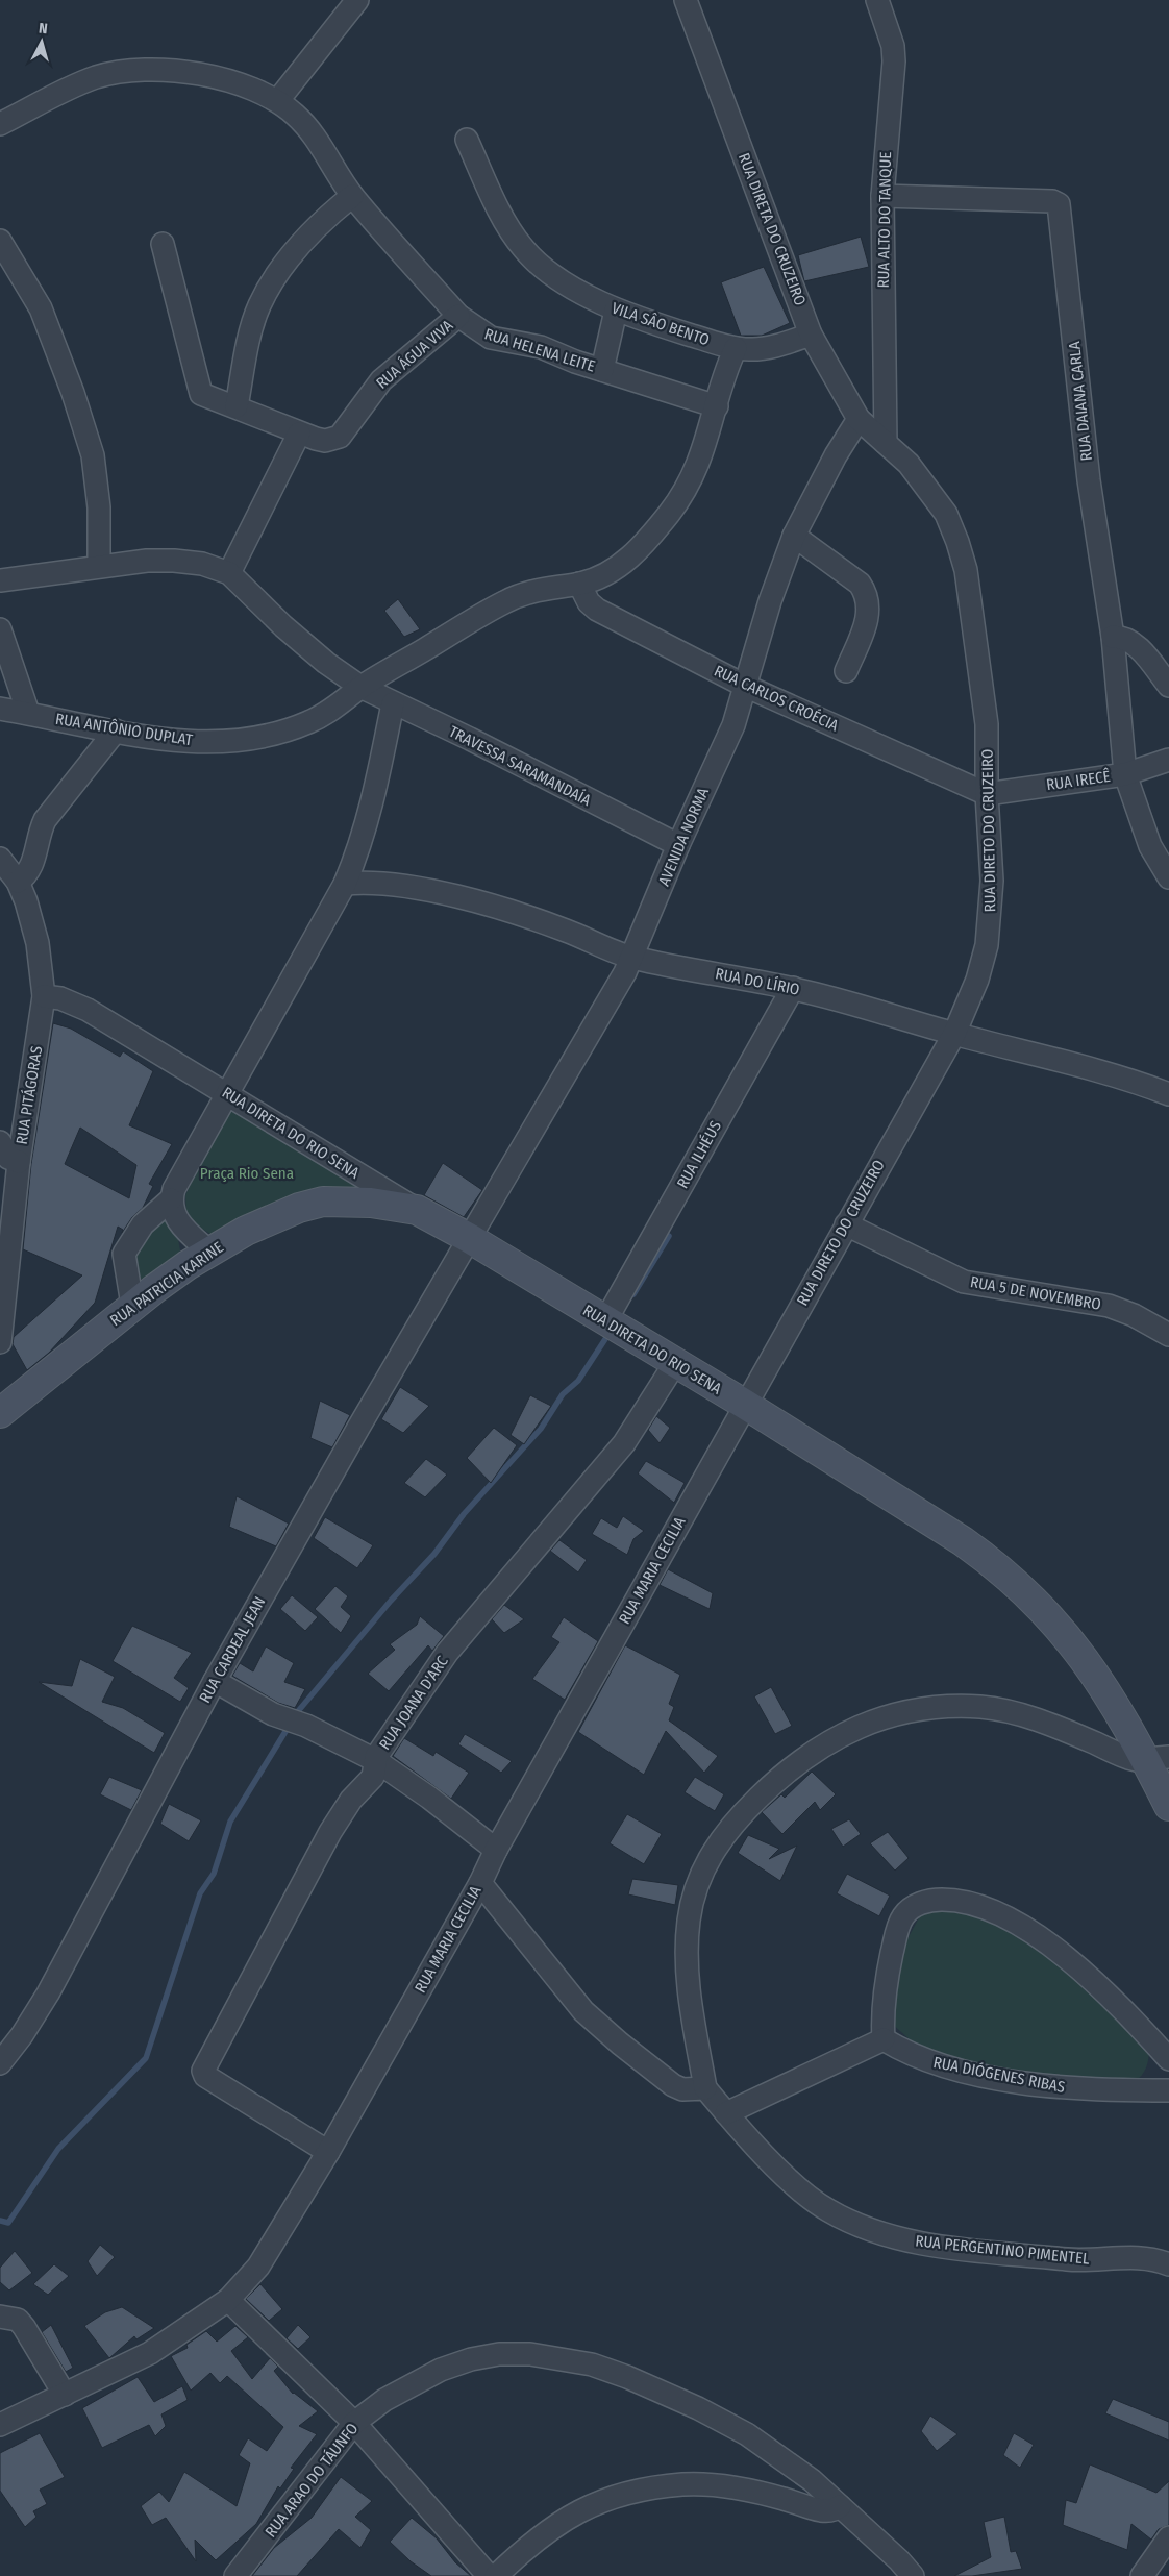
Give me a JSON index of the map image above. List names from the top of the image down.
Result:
{
  "streets": {
    "main road": ["RUA DIRETA DO RIO SENA", "RUA PATRICIA KARINE"],
    "street": [
      "RUA ALTO DO TANQUE",
      "RUA DIRETA DO CRUZEIRO",
      "VILA SÂO BENTO",
      "RUA HELENA LEITE",
      "RUA ÁGUA VIVA",
      "RUA DAIANA CARLA",
      "RUA CARLOS CROÉCIA",
      "RUA ANTÔNIO DUPLAT",
      "TRAVESSA SARAMANDAÍA",
      "RUA IRECÊ",
      "RUA DIRETO DO CRUZEIRO",
      "AVENIDA NORMA",
      "RUA DO LÍRIO",
      "RUA PITÁGORAS",
      "RUA ILHÉUS",
      "RUA 5 DE NOVEMBRO",
      "RUA MARIA CECILIA",
      "RUA CARDEAL JEAN",
      "RUA JOANA D'ARC",
      "RUA DIÓGENES RIBAS",
      "RUA PERGENTINO PIMENTEL",
      "RUA ARAO DO TÁUNFO"
    ]
  },
  "crossings": [
    ["RUA ALTO DO TANQUE", "RUA DIRETA DO CRUZEIRO"],
    ["RUA ALTO DO TANQUE", "RUA DAIANA CARLA"],
    ["RUA ALTO DO TANQUE", "RUA DIRETO DO CRUZEIRO"],
    ["RUA DIRETA DO CRUZEIRO", "VILA SÂO BENTO"],
    ["RUA DIRETA DO CRUZEIRO", "RUA DIRETO DO CRUZEIRO"],
    ["RUA DIRETA DO CRUZEIRO", "AVENIDA NORMA"],
    ["VILA SÂO BENTO", "RUA ANTÔNIO DUPLAT"],
    ["RUA HELENA LEITE", "RUA ÁGUA VIVA"],
    ["RUA HELENA LEITE", "RUA ANTÔNIO DUPLAT"],
    ["RUA DAIANA CARLA", "RUA IRECÊ"],
    ["RUA CARLOS CROÉCIA", "RUA ANTÔNIO DUPLAT"],
    ["RUA CARLOS CROÉCIA", "RUA IRECÊ"],
    ["RUA CARLOS CROÉCIA", "RUA DIRETO DO CRUZEIRO"],
    ["RUA CARLOS CROÉCIA", "AVENIDA NORMA"],
    ["RUA ANTÔNIO DUPLAT", "TRAVESSA SARAMANDAÍA"],
    ["TRAVESSA SARAMANDAÍA", "AVENIDA NORMA"],
    ["RUA IRECÊ", "RUA DIRETO DO CRUZEIRO"],
    ["RUA DIRETO DO CRUZEIRO", "RUA DO LÍRIO"],
    ["RUA DIRETO DO CRUZEIRO", "RUA DIRETA DO RIO SENA"],
    ["RUA DIRETO DO CRUZEIRO", "RUA 5 DE NOVEMBRO"],
    ["RUA DIRETO DO CRUZEIRO", "RUA MARIA CECILIA"],
    ["AVENIDA NORMA", "RUA DO LÍRIO"],
    ["AVENIDA NORMA", "RUA DIRETA DO RIO SENA"],
    ["AVENIDA NORMA", "RUA CARDEAL JEAN"],
    ["RUA DO LÍRIO", "RUA ILHÉUS"],
    ["RUA PITÁGORAS", "RUA DIRETA DO RIO SENA"],
    ["RUA DIRETA DO RIO SENA", "RUA ILHÉUS"],
    ["RUA DIRETA DO RIO SENA", "RUA PATRICIA KARINE"],
    ["RUA DIRETA DO RIO SENA", "RUA MARIA CECILIA"],
    ["RUA DIRETA DO RIO SENA", "RUA CARDEAL JEAN"],
    ["RUA DIRETA DO RIO SENA", "RUA JOANA D'ARC"],
    ["RUA MARIA CECILIA", "RUA JOANA D'ARC"]
  ],
  "parks": ["Praça Rio Sena"],
  "north": "top"
}
